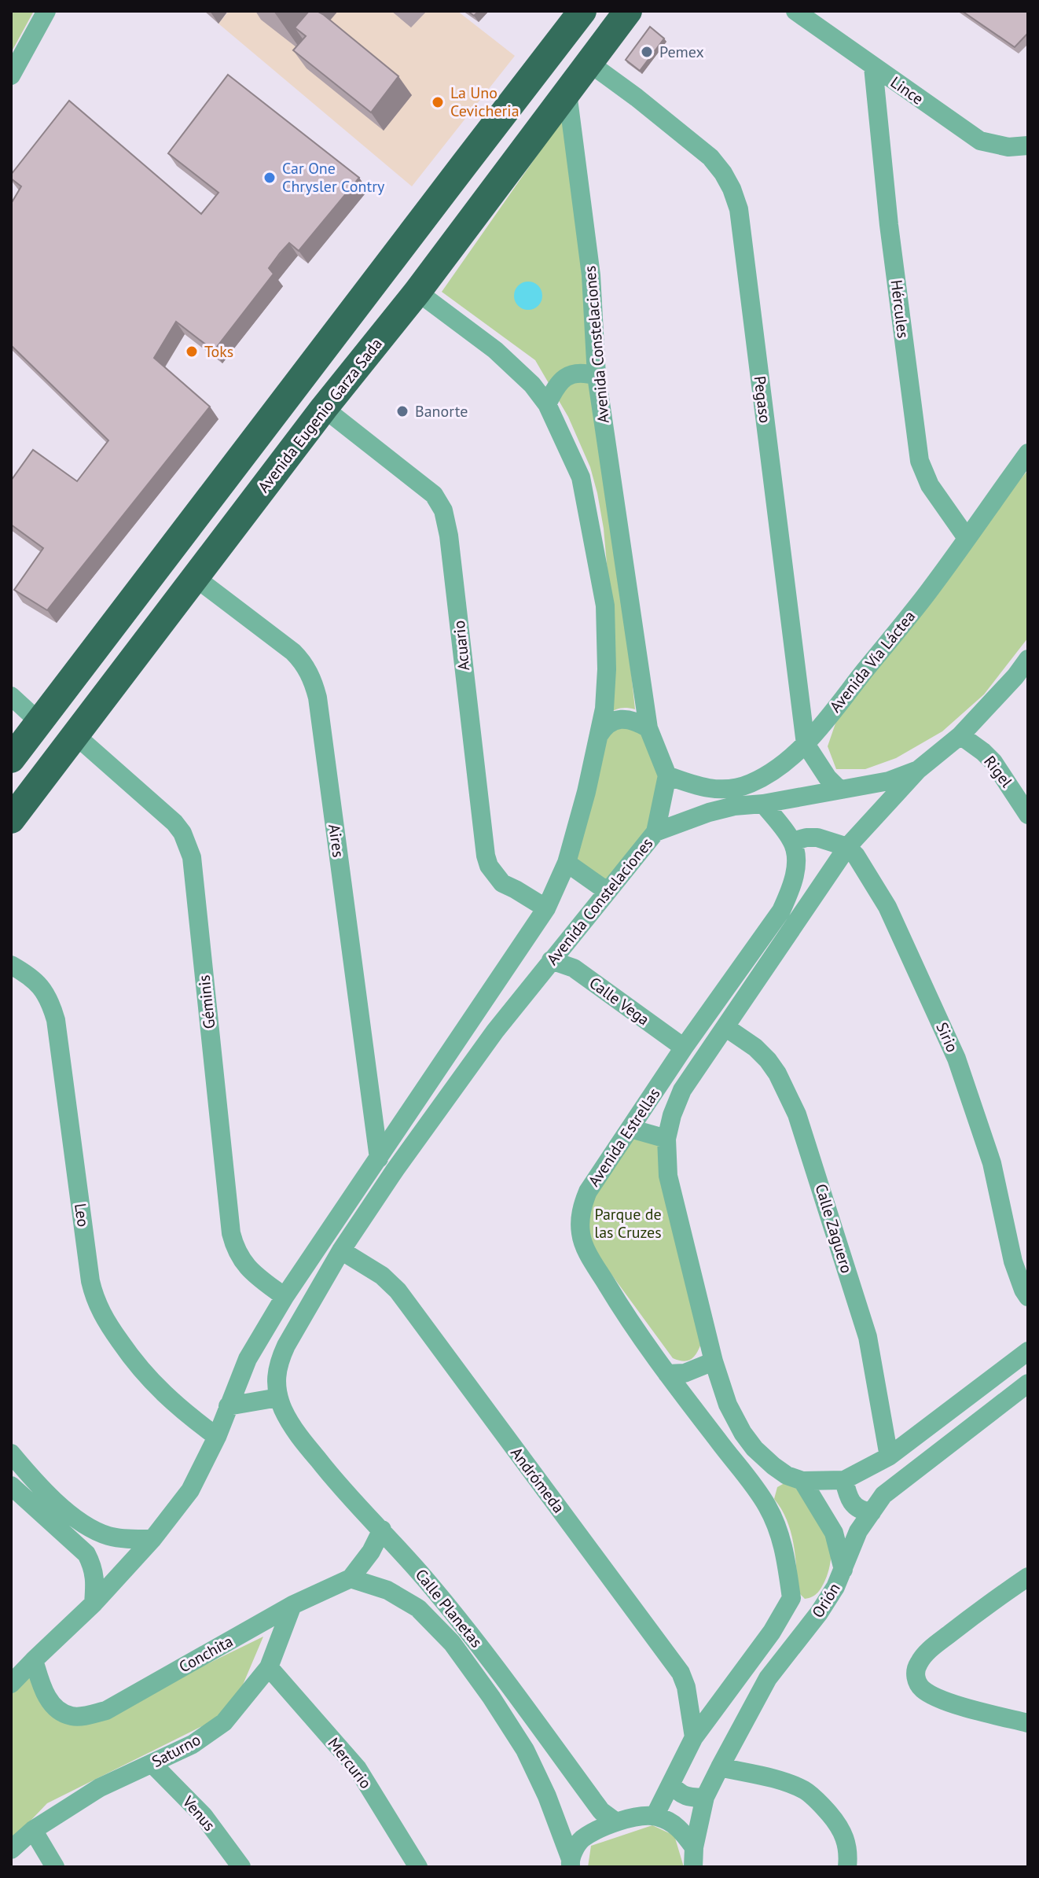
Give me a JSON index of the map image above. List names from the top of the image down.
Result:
{
  "streets": {
    "highway": ["Avenida Eugenio Garza Sada"],
    "street": [
      "Lince",
      "Hércules",
      "Avenida Constelaciones",
      "Pegaso",
      "Acuario",
      "Avenida Vía Láctea",
      "Rigel",
      "Aires",
      "Calle Vega",
      "Géminis",
      "Sirio",
      "Avenida Estrellas",
      "Leo",
      "Calle Zaguero",
      "Andrómeda",
      "Orión",
      "Calle Planetas",
      "Conchita",
      "Saturno",
      "Mercurio",
      "Venus"
    ]
  },
  "crossings": [
    ["Lince", "Hércules"],
    ["Hércules", "Avenida Vía Láctea"],
    ["Avenida Constelaciones", "Avenida Eugenio Garza Sada"],
    ["Avenida Constelaciones", "Avenida Vía Láctea"],
    ["Avenida Constelaciones", "Calle Vega"],
    ["Avenida Constelaciones", "Andrómeda"],
    ["Avenida Constelaciones", "Calle Planetas"],
    ["Pegaso", "Avenida Eugenio Garza Sada"],
    ["Pegaso", "Avenida Vía Láctea"],
    ["Pegaso", "Avenida Estrellas"],
    ["Avenida Eugenio Garza Sada", "Acuario"],
    ["Avenida Eugenio Garza Sada", "Aires"],
    ["Avenida Eugenio Garza Sada", "Géminis"],
    ["Rigel", "Avenida Estrellas"],
    ["Calle Vega", "Avenida Estrellas"],
    ["Sirio", "Avenida Estrellas"],
    ["Avenida Estrellas", "Calle Zaguero"],
    ["Avenida Estrellas", "Orión"],
    ["Andrómeda", "Orión"],
    ["Calle Planetas", "Conchita"],
    ["Conchita", "Saturno"],
    ["Saturno", "Mercurio"],
    ["Saturno", "Venus"]
  ],
  "parks": ["Parque de las Cruzes"],
  "places": [
    "Pemex",
    "La Uno Cevicheria",
    "Car One Chrysler Contry",
    "Toks",
    "Banorte"
  ]
}
